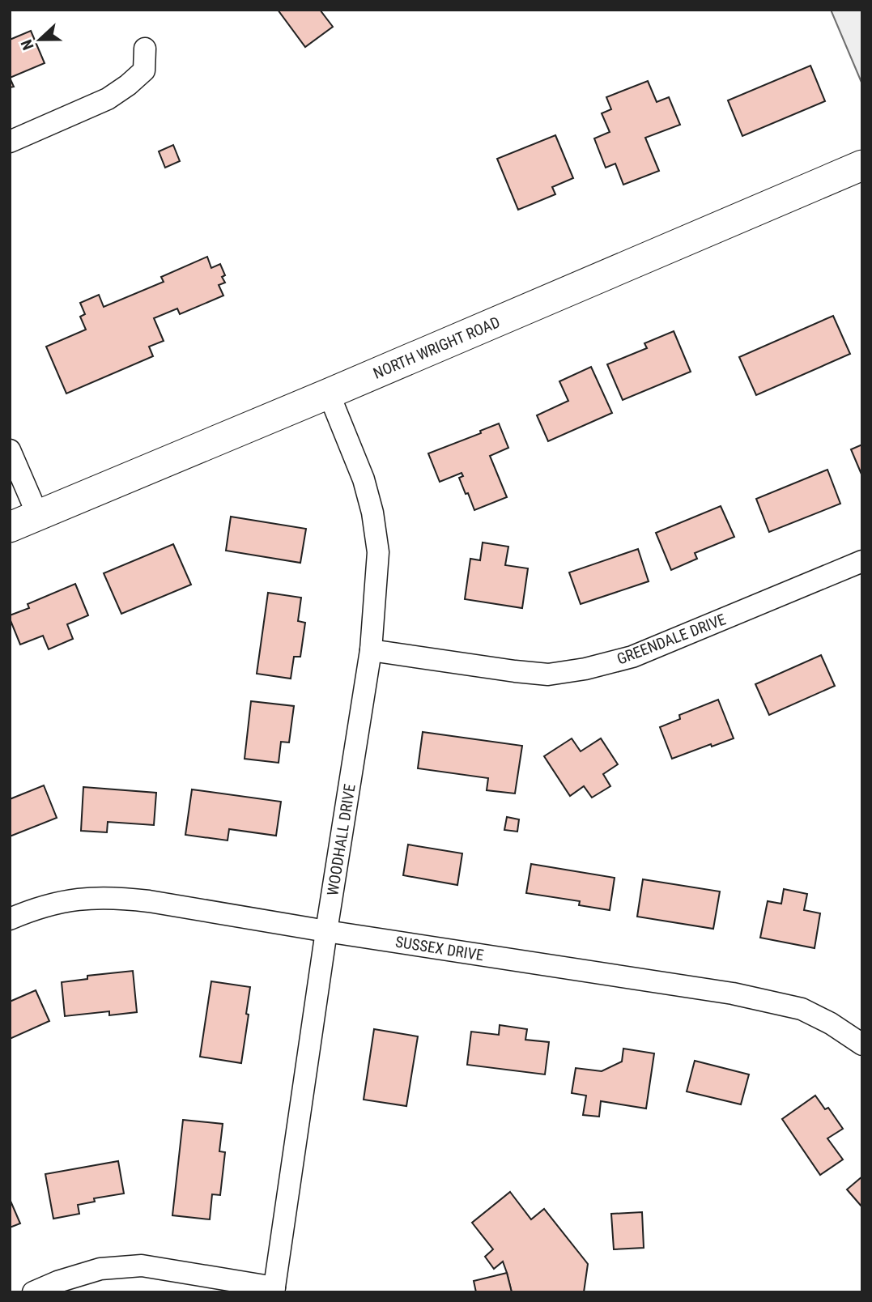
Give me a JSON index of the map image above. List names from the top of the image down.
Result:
{
  "streets": {
    "main road": ["NORTH WRIGHT ROAD"],
    "street": ["GREENDALE DRIVE", "WOODHALL DRIVE", "SUSSEX DRIVE"]
  },
  "crossings": [
    ["NORTH WRIGHT ROAD", "WOODHALL DRIVE"],
    ["GREENDALE DRIVE", "WOODHALL DRIVE"],
    ["WOODHALL DRIVE", "SUSSEX DRIVE"]
  ],
  "north": "left"
}
